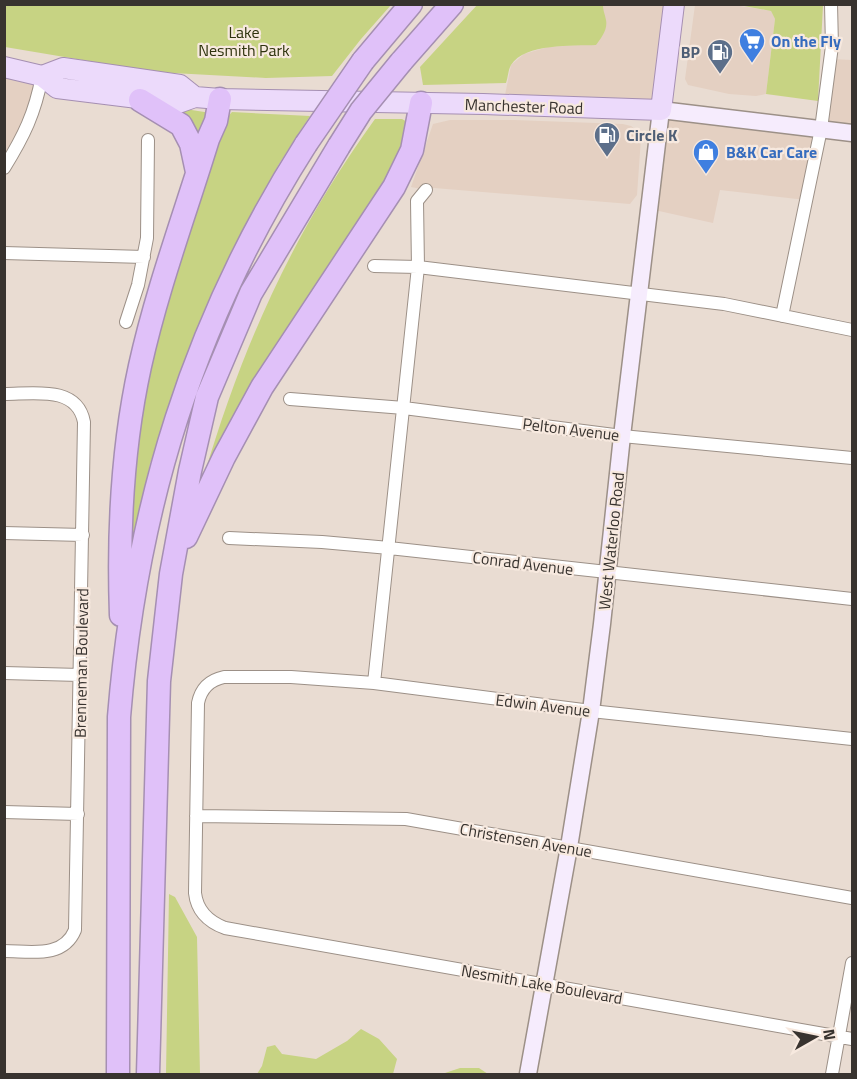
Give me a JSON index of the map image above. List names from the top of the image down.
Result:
{
  "streets": {
    "main road": ["Manchester Road", "West Waterloo Road"],
    "street": [
      "Pelton Avenue",
      "Conrad Avenue",
      "Brenneman Boulevard",
      "Edwin Avenue",
      "Christensen Avenue",
      "Nesmith Lake Boulevard"
    ]
  },
  "crossings": [
    ["Manchester Road", "West Waterloo Road"],
    ["Pelton Avenue", "West Waterloo Road"],
    ["West Waterloo Road", "Conrad Avenue"],
    ["West Waterloo Road", "Edwin Avenue"],
    ["West Waterloo Road", "Christensen Avenue"],
    ["West Waterloo Road", "Nesmith Lake Boulevard"],
    ["Edwin Avenue", "Christensen Avenue"],
    ["Edwin Avenue", "Nesmith Lake Boulevard"],
    ["Christensen Avenue", "Nesmith Lake Boulevard"]
  ],
  "parks": ["Lake Nesmith Park"],
  "places": {
    "supermarket": ["On the Fly"],
    "fuel station": ["BP", "Circle K"],
    "shop": ["B&K Car Care"]
  },
  "north": "right"
}
